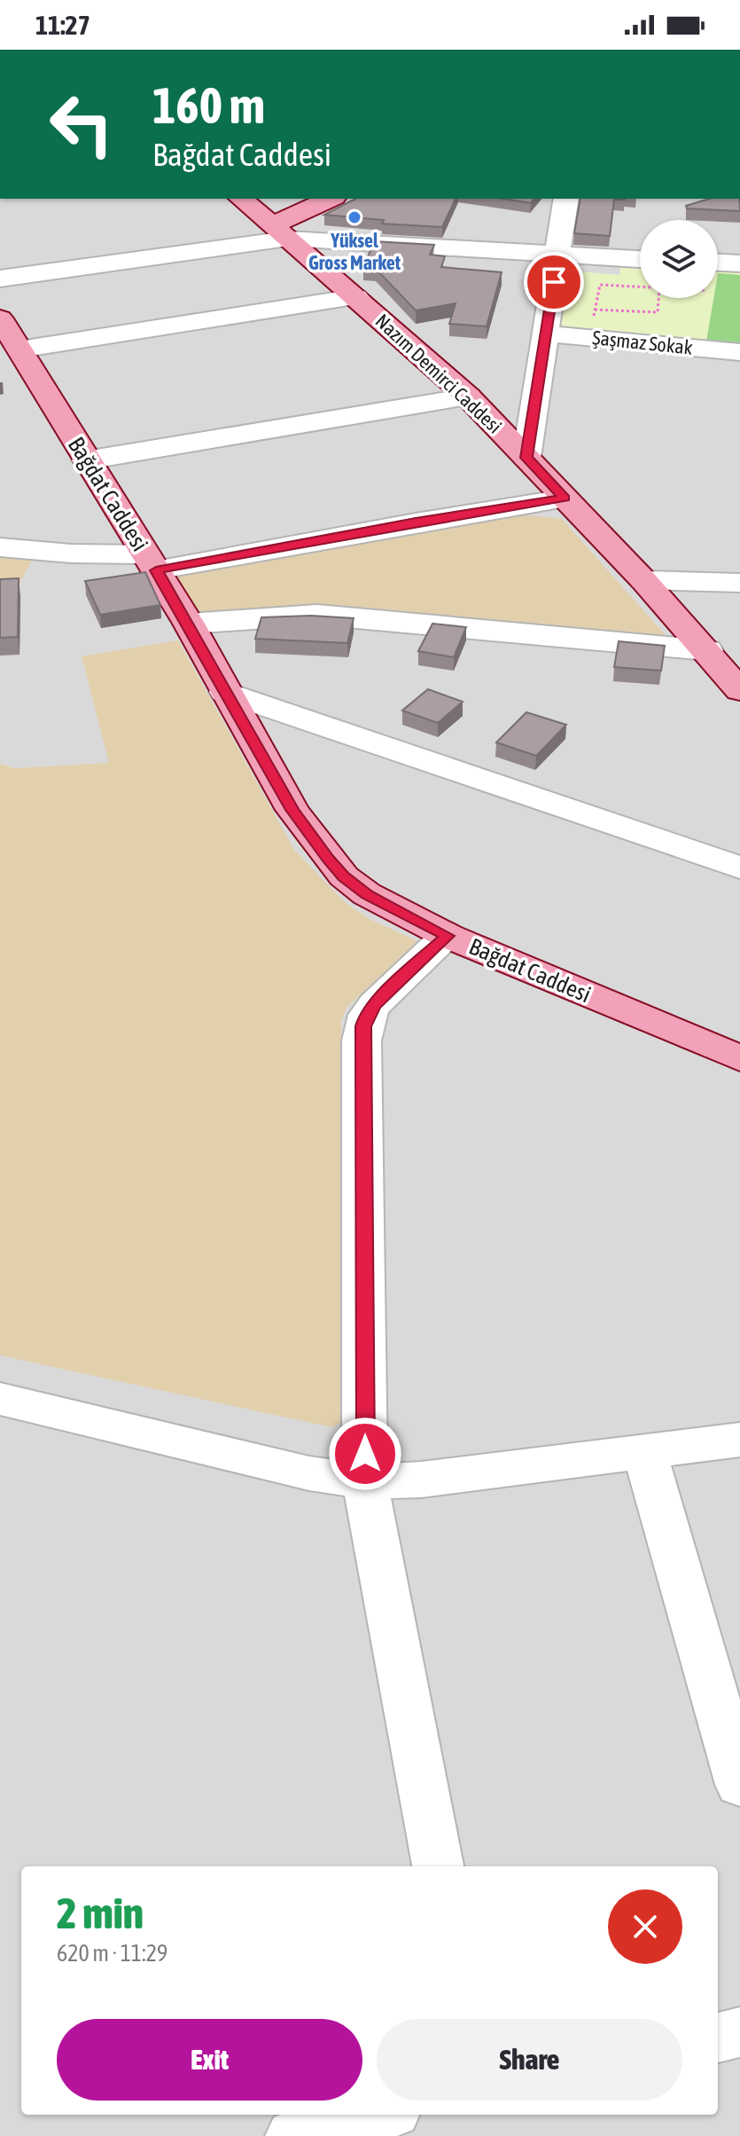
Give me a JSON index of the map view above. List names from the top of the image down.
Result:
{
  "streets": {
    "main road": ["Nazım Demirci Caddesi", "Bağdat Caddesi"],
    "street": ["Şaşmaz Sokak"]
  },
  "places": ["Yüksel Gross Market"],
  "page": {
    "status": "11:27",
    "turn": ["160 m", "Bağdat Caddesi"],
    "heading": ["2 min", "620 m · 11:29"],
    "buttons": ["Exit", "Share"]
  }
}
